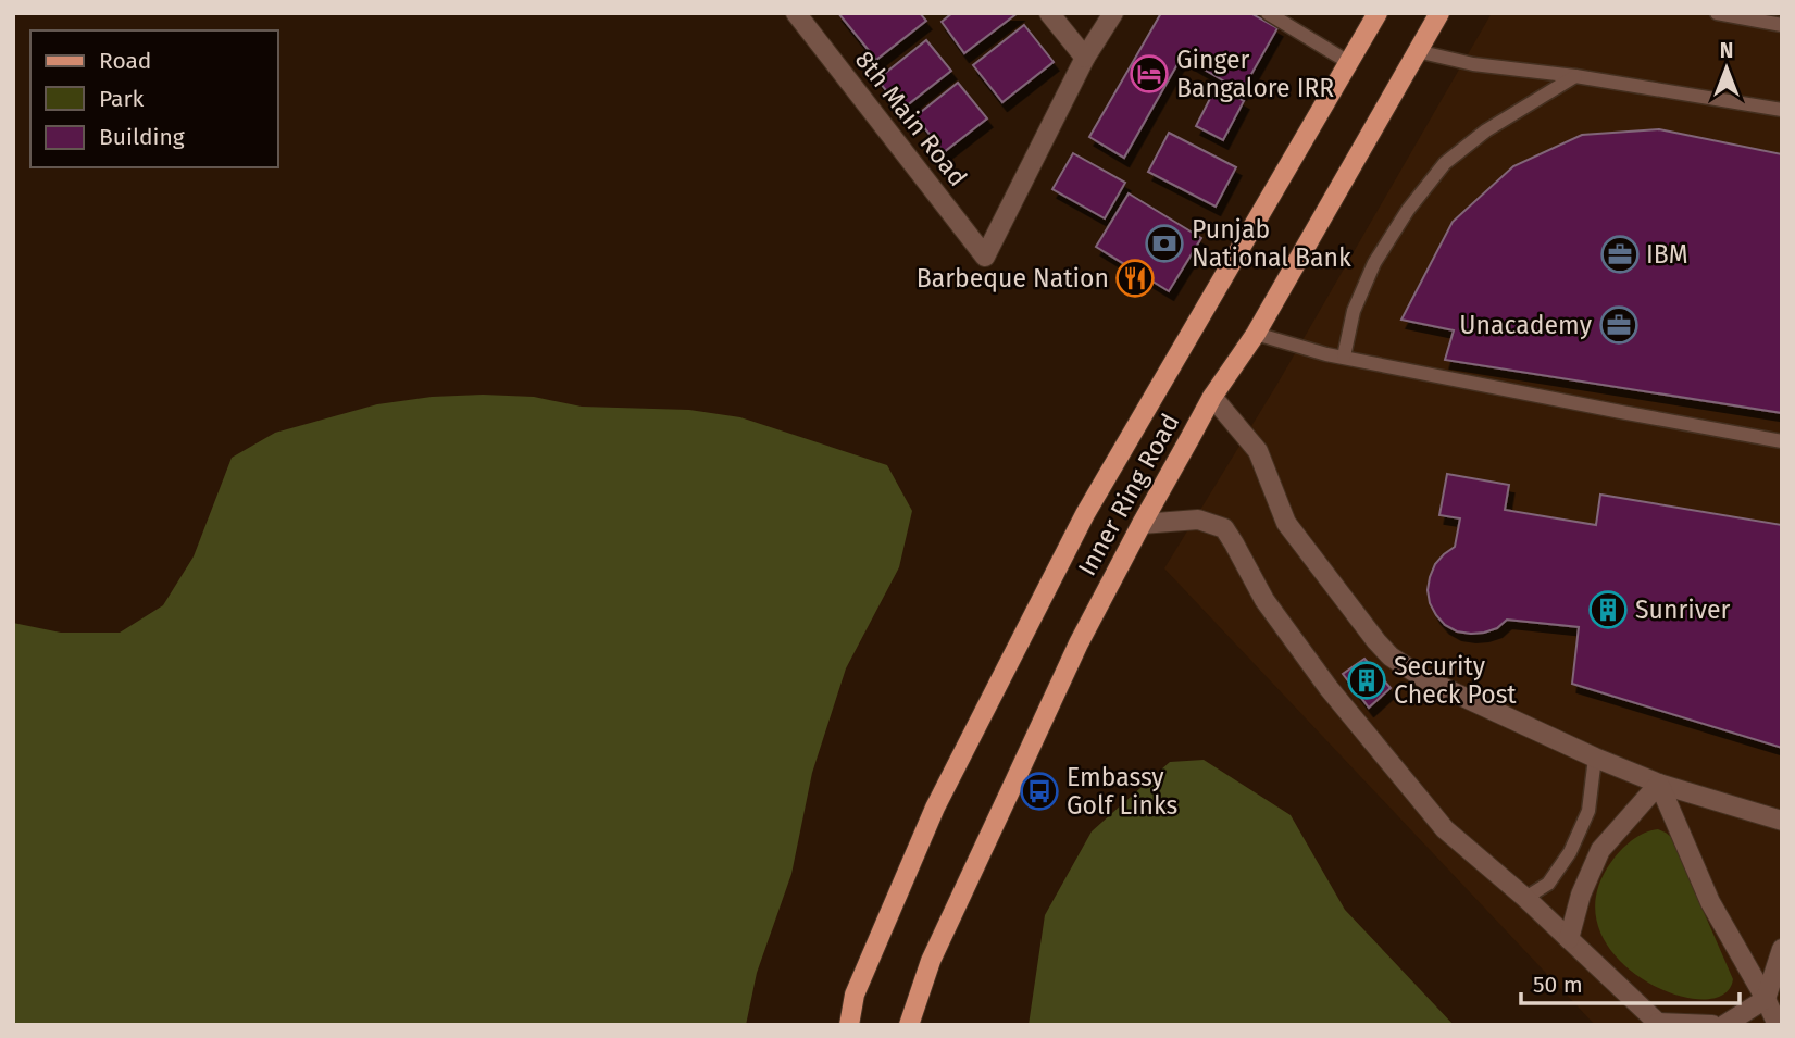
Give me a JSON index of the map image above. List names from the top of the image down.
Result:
{
  "streets": {
    "main road": ["Inner Ring Road"],
    "street": ["8th Main Road"]
  },
  "places": {
    "hotel": ["Ginger Bangalore IRR"],
    "bank": ["Punjab National Bank"],
    "office": ["IBM", "Unacademy"],
    "restaurant": ["Barbeque Nation"],
    "building": ["Sunriver", "Security Check Post"],
    "bus stop": ["Embassy Golf Links"]
  },
  "legend": ["Road", "Park", "Building"],
  "scale_bar": "50 m",
  "north": "top"
}
